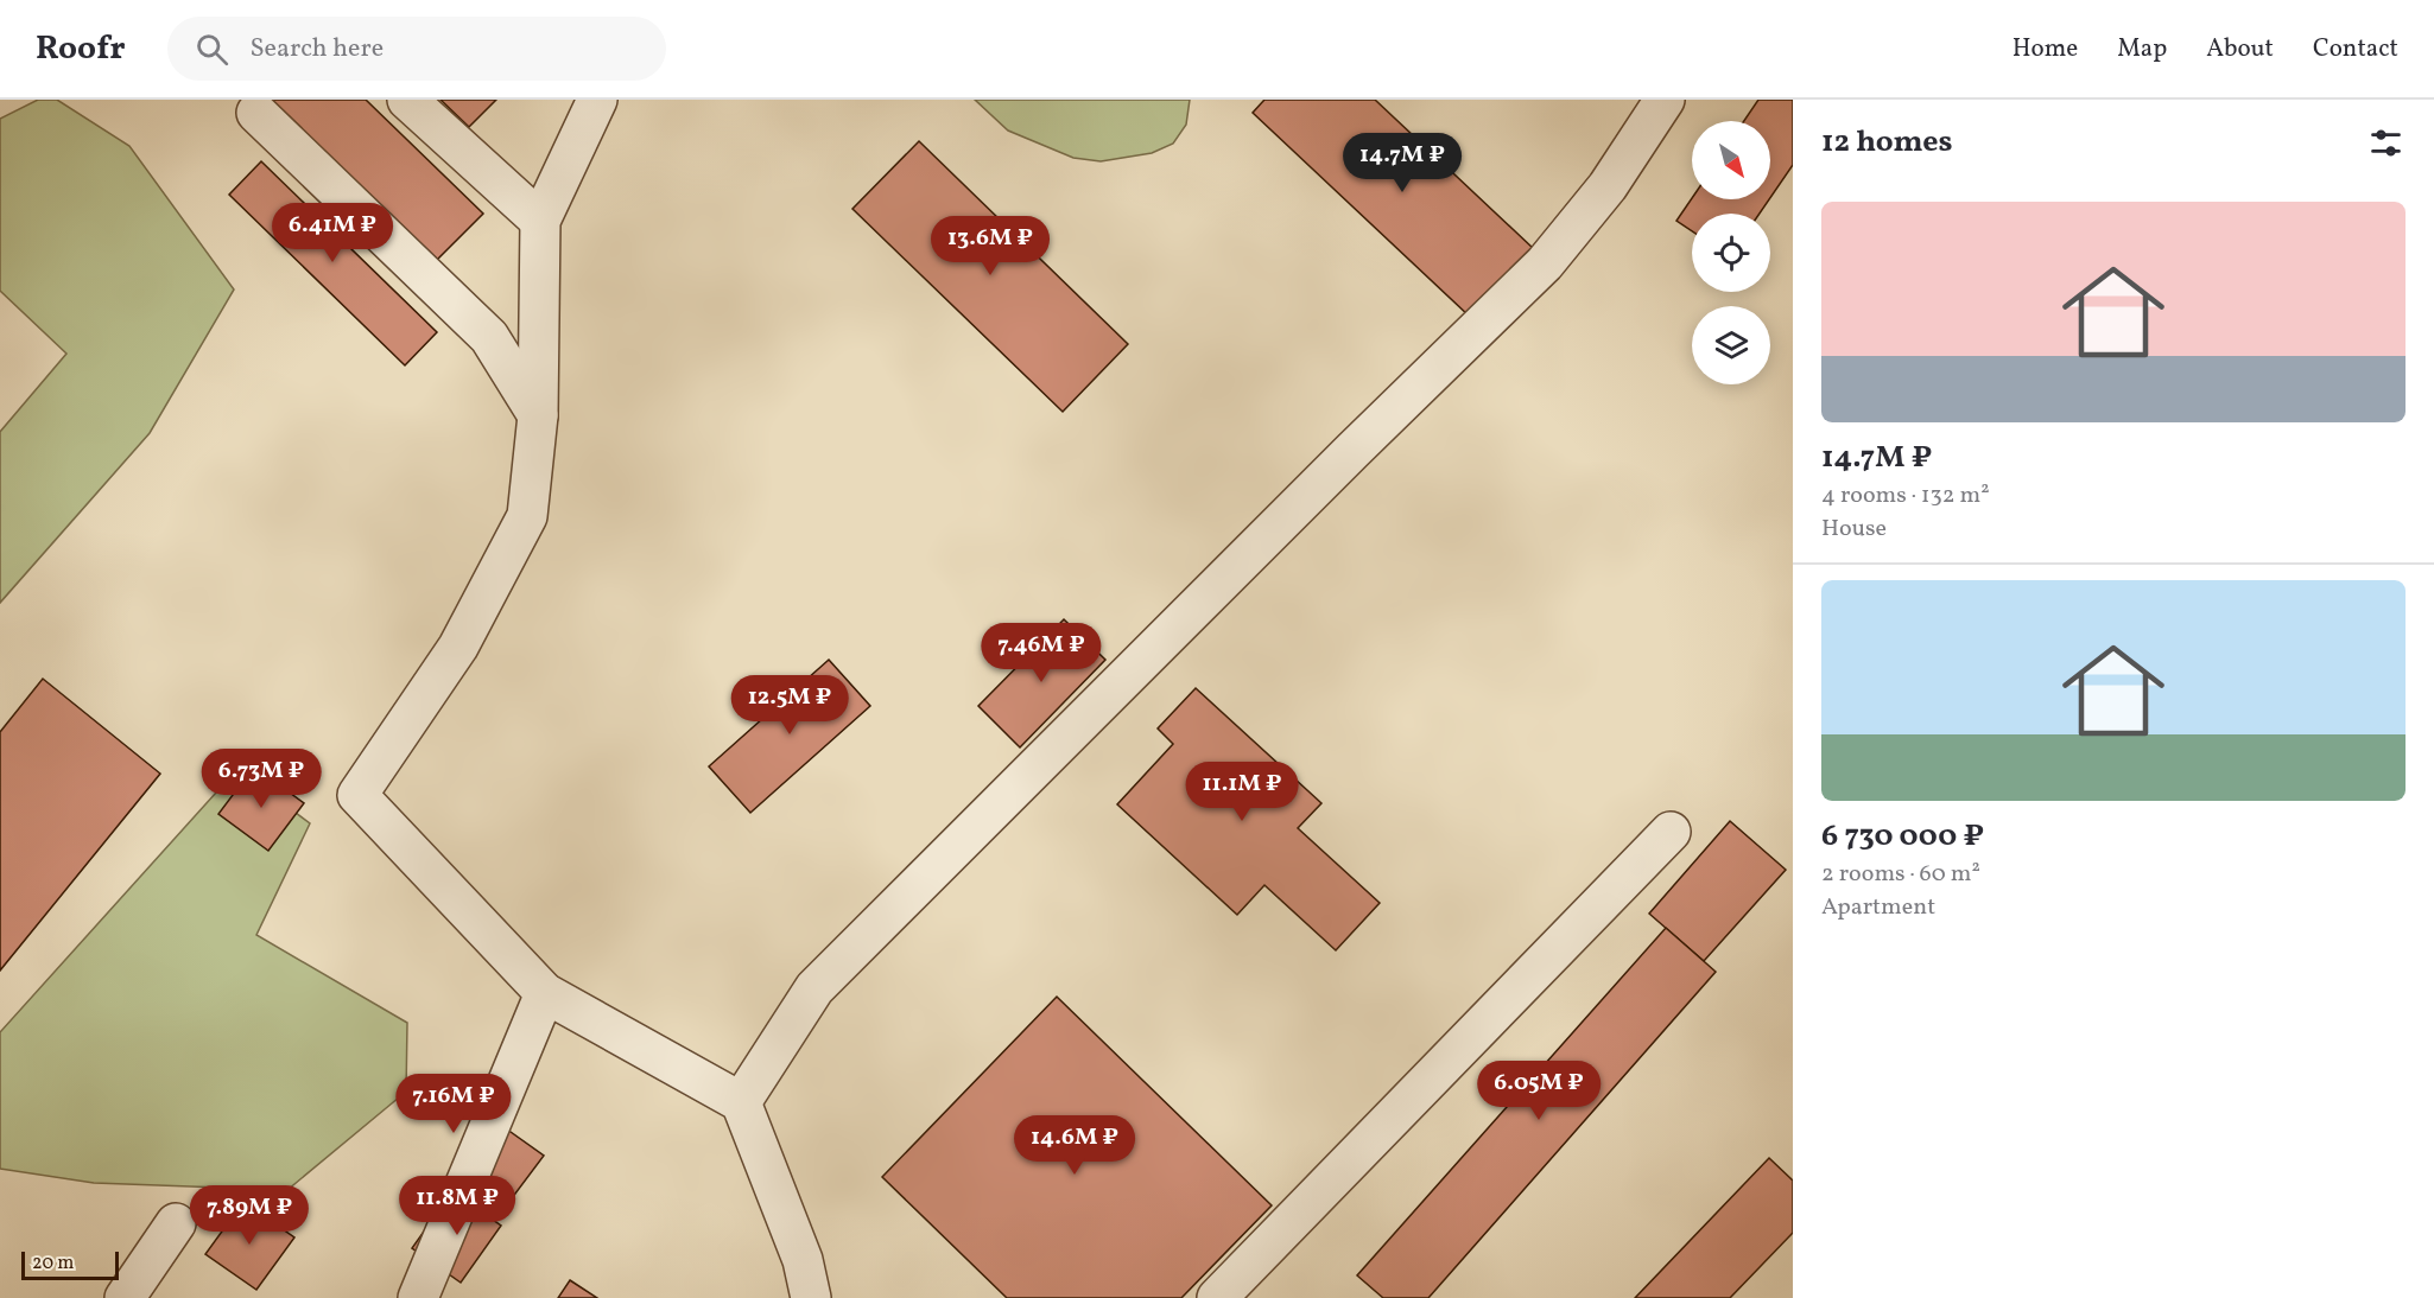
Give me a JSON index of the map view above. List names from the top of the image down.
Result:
{
  "scale_bar": "20 m",
  "north": "bottom right",
  "page": {
    "header": "Roofr",
    "search": "Search here",
    "nav": [
      "Home",
      "Map",
      "About",
      "Contact"
    ],
    "heading": "12 homes",
    "price": [
      "14.7M ₽",
      "6.41M ₽",
      "13.6M ₽",
      "7.46M ₽",
      "12.5M ₽",
      "6.73M ₽",
      "11.1M ₽",
      "6.05M ₽",
      "7.16M ₽",
      "14.6M ₽",
      "11.8M ₽",
      "7.89M ₽"
    ],
    "list": [
      {
        "name": "14.7M ₽",
        "note": "4 rooms · 132 m² · House"
      },
      {
        "name": "6 730 000 ₽",
        "note": "2 rooms · 60 m² · Apartment"
      }
    ],
    "scale": "20 m"
  }
}
